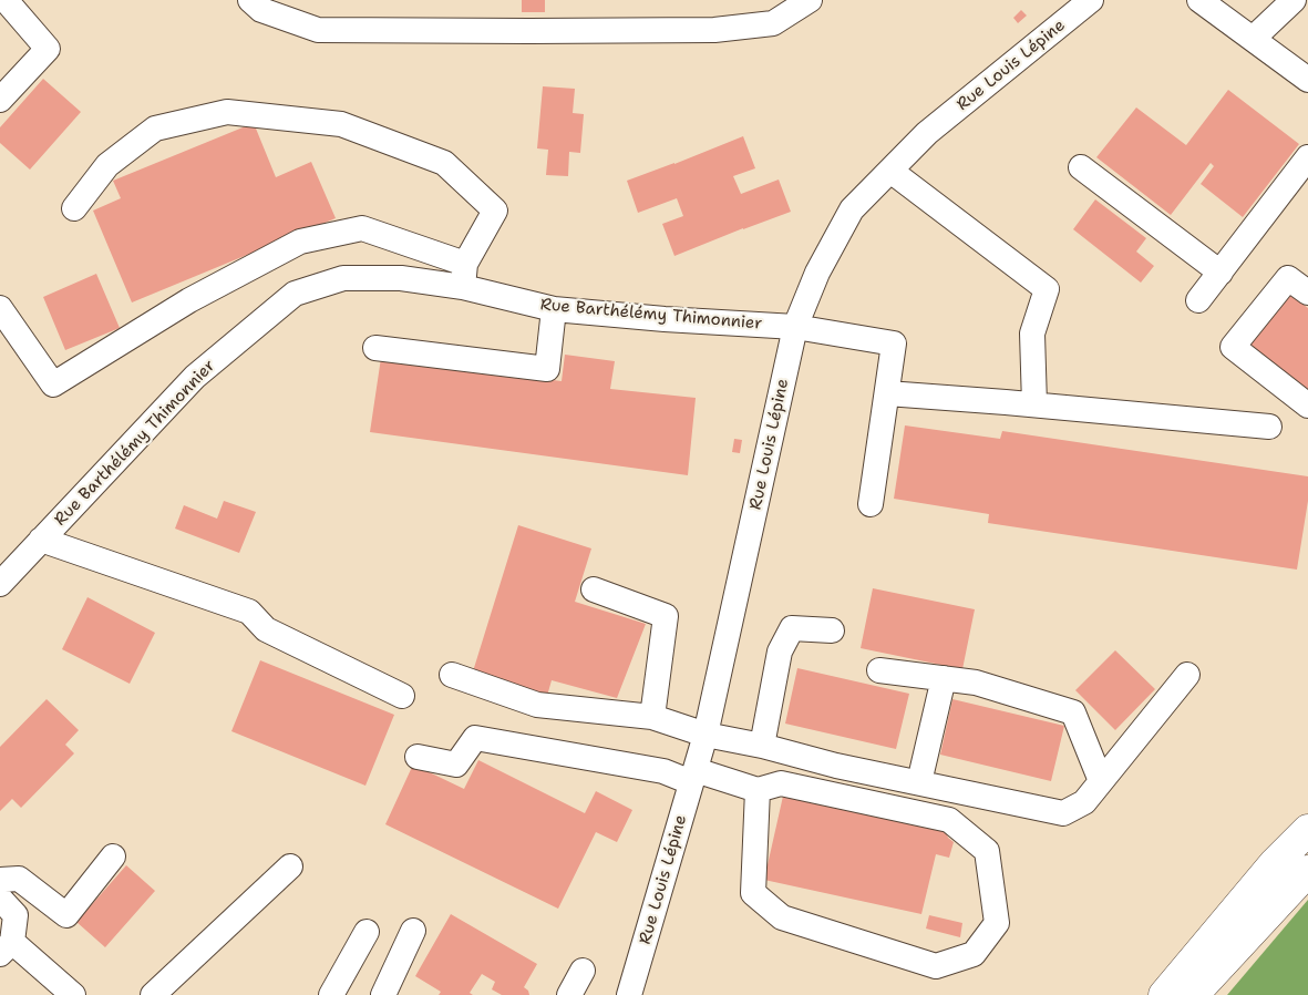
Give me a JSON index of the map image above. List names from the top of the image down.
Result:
{
  "streets": {
    "street": ["Rue Louis Lépine", "Rue Barthélémy Thimonnier"]
  },
  "crossings": [
    ["Rue Louis Lépine", "Rue Barthélémy Thimonnier"]
  ]
}
